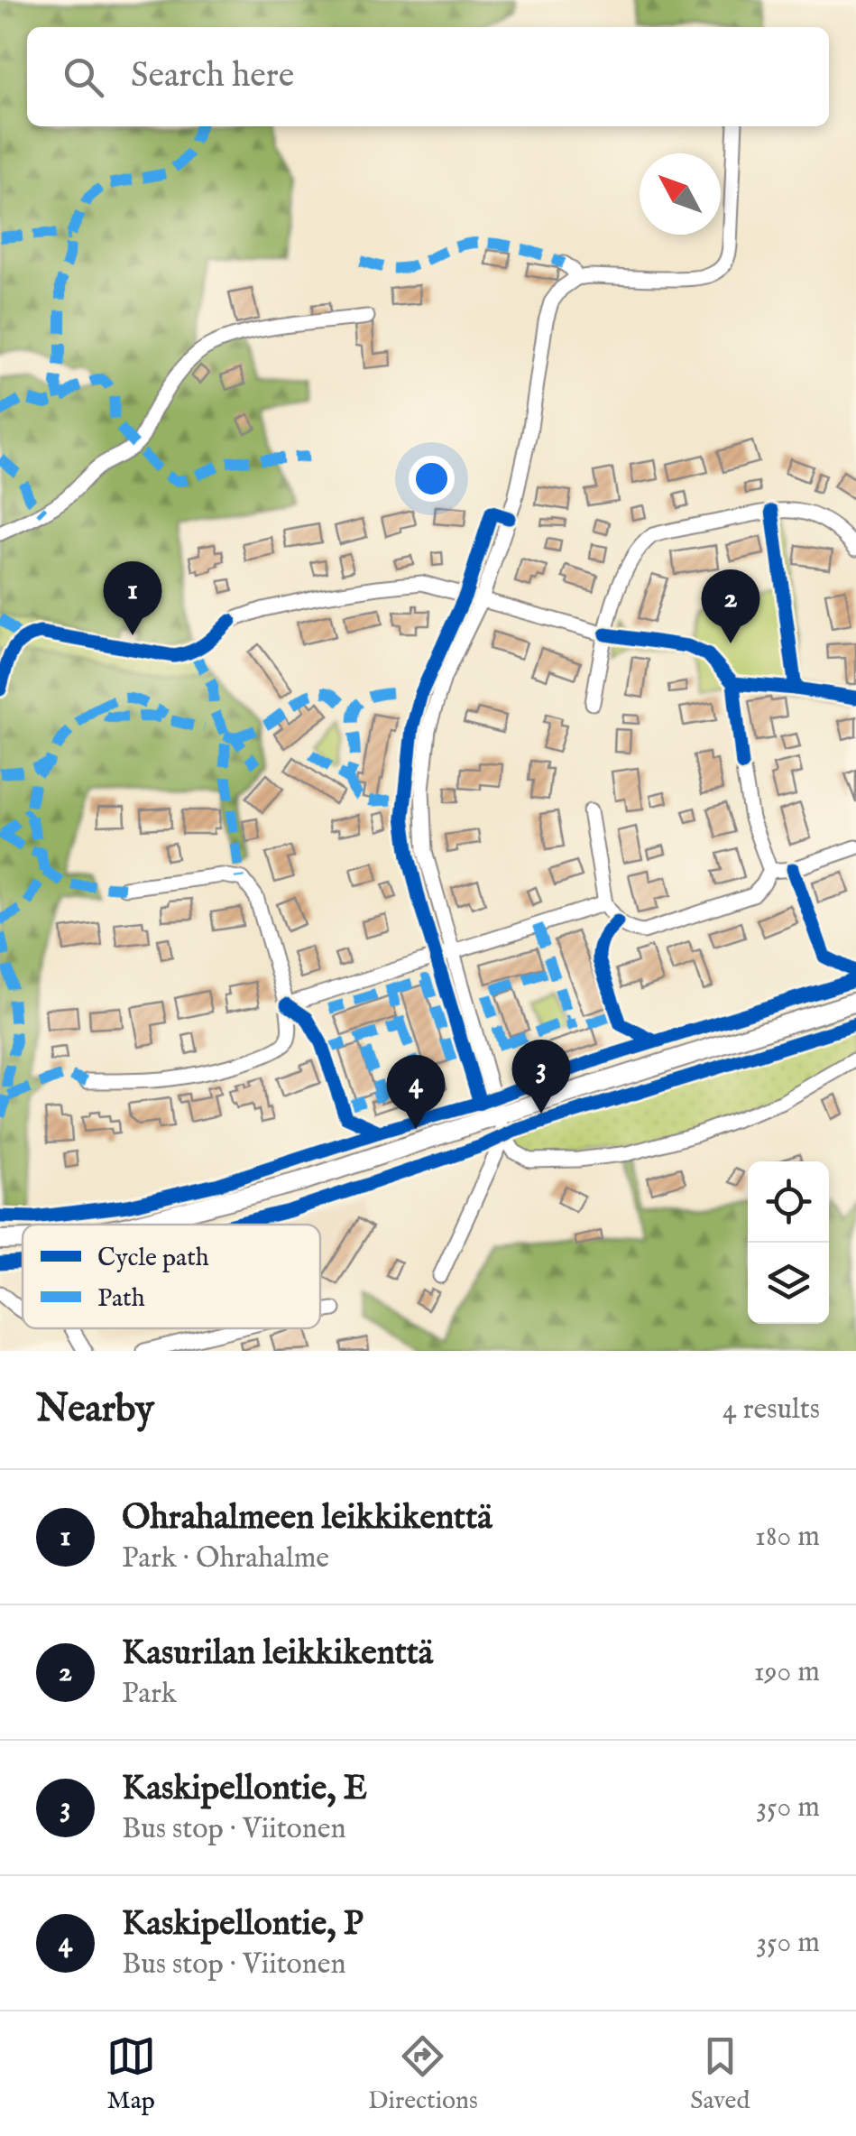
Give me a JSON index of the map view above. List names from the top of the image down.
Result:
{
  "legend": ["Cycle path", "Path"],
  "north": "top left",
  "page": {
    "search": "Search here",
    "pins": [
      "1",
      "2",
      "3",
      "4"
    ],
    "heading": ["Nearby", "4 results"],
    "list": [
      {
        "mark": "1",
        "name": "Ohrahalmeen leikkikenttä",
        "note": "Park · Ohrahalme",
        "value": "180 m"
      },
      {
        "mark": "2",
        "name": "Kasurilan leikkikenttä",
        "note": "Park",
        "value": "190 m"
      },
      {
        "mark": "3",
        "name": "Kaskipellontie, E",
        "note": "Bus stop · Viitonen",
        "value": "350 m"
      },
      {
        "mark": "4",
        "name": "Kaskipellontie, P",
        "note": "Bus stop · Viitonen",
        "value": "350 m"
      }
    ],
    "nav": ["Map", "Directions", "Saved"]
  }
}
